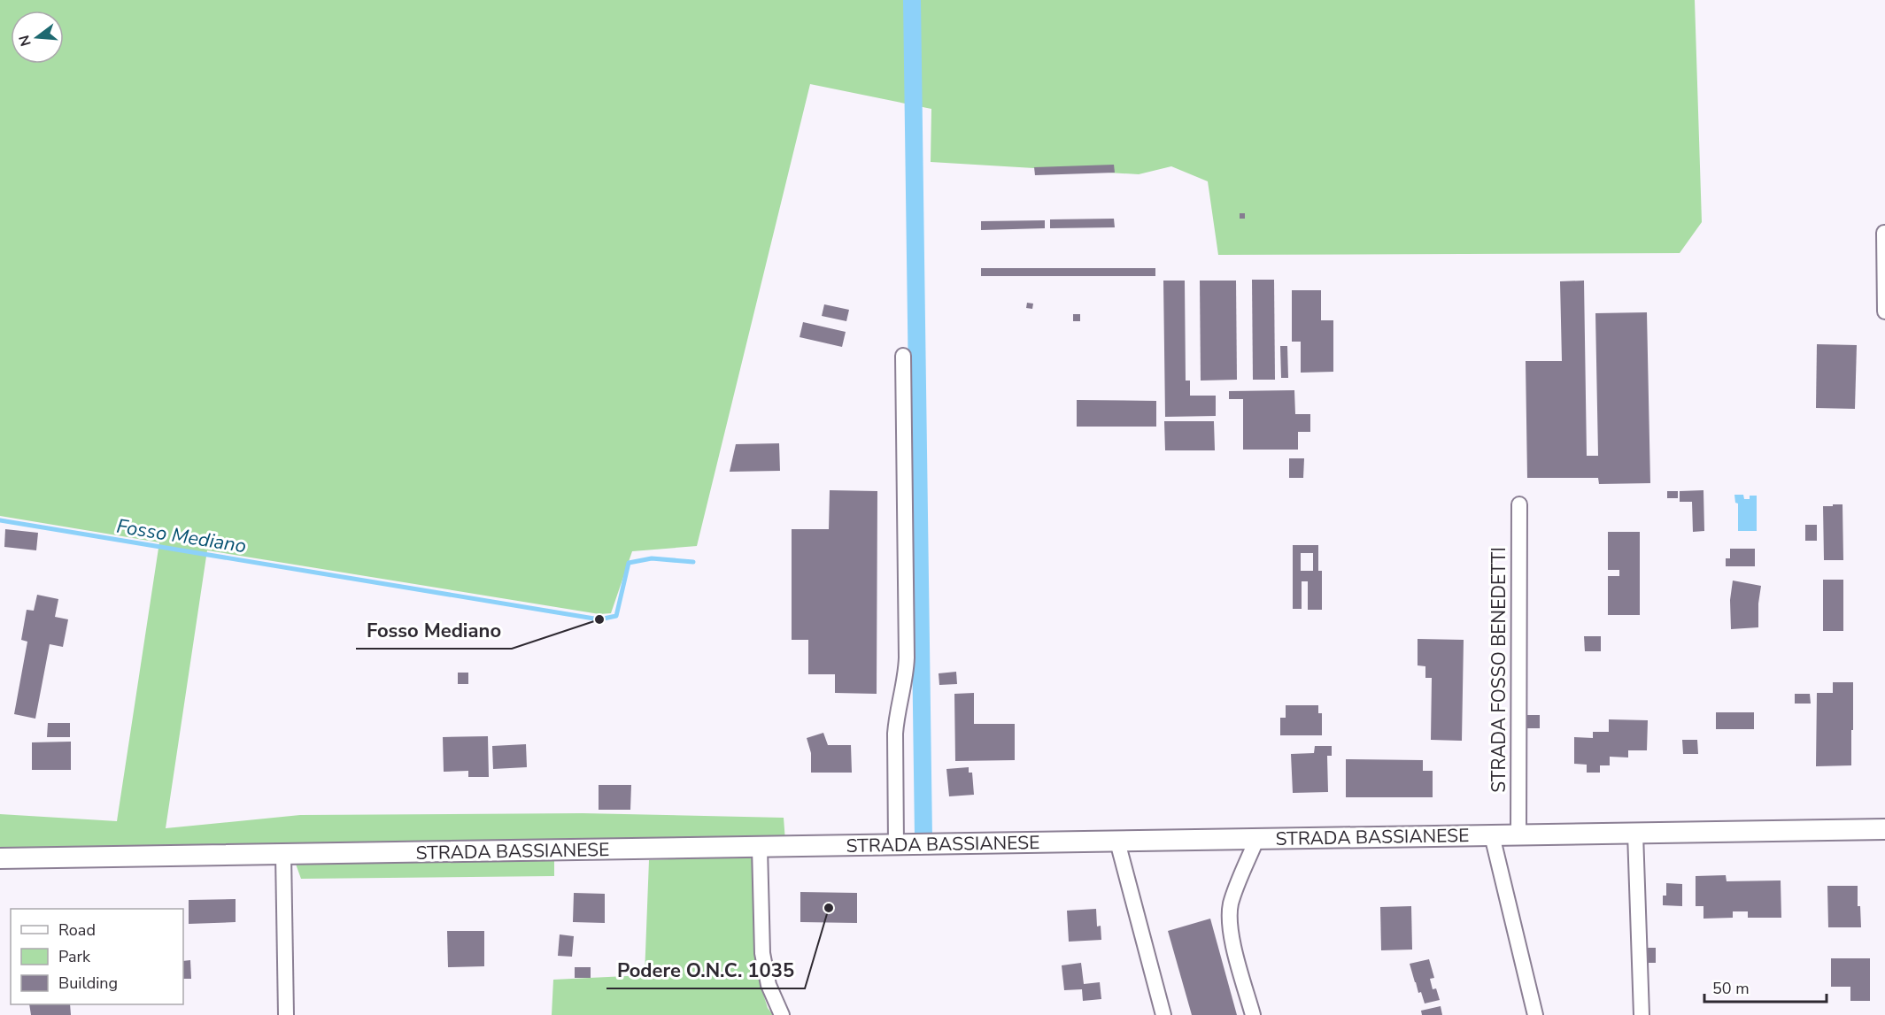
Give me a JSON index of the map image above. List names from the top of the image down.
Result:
{
  "streets": {
    "street": ["STRADA FOSSO BENEDETTI", "STRADA BASSIANESE"]
  },
  "crossings": [
    ["STRADA FOSSO BENEDETTI", "STRADA BASSIANESE"]
  ],
  "water": ["Fosso Mediano"],
  "places": ["Fosso Mediano", "Podere O.N.C. 1035"],
  "legend": ["Road", "Park", "Building"],
  "scale_bar": "50 m",
  "north": "left"
}
